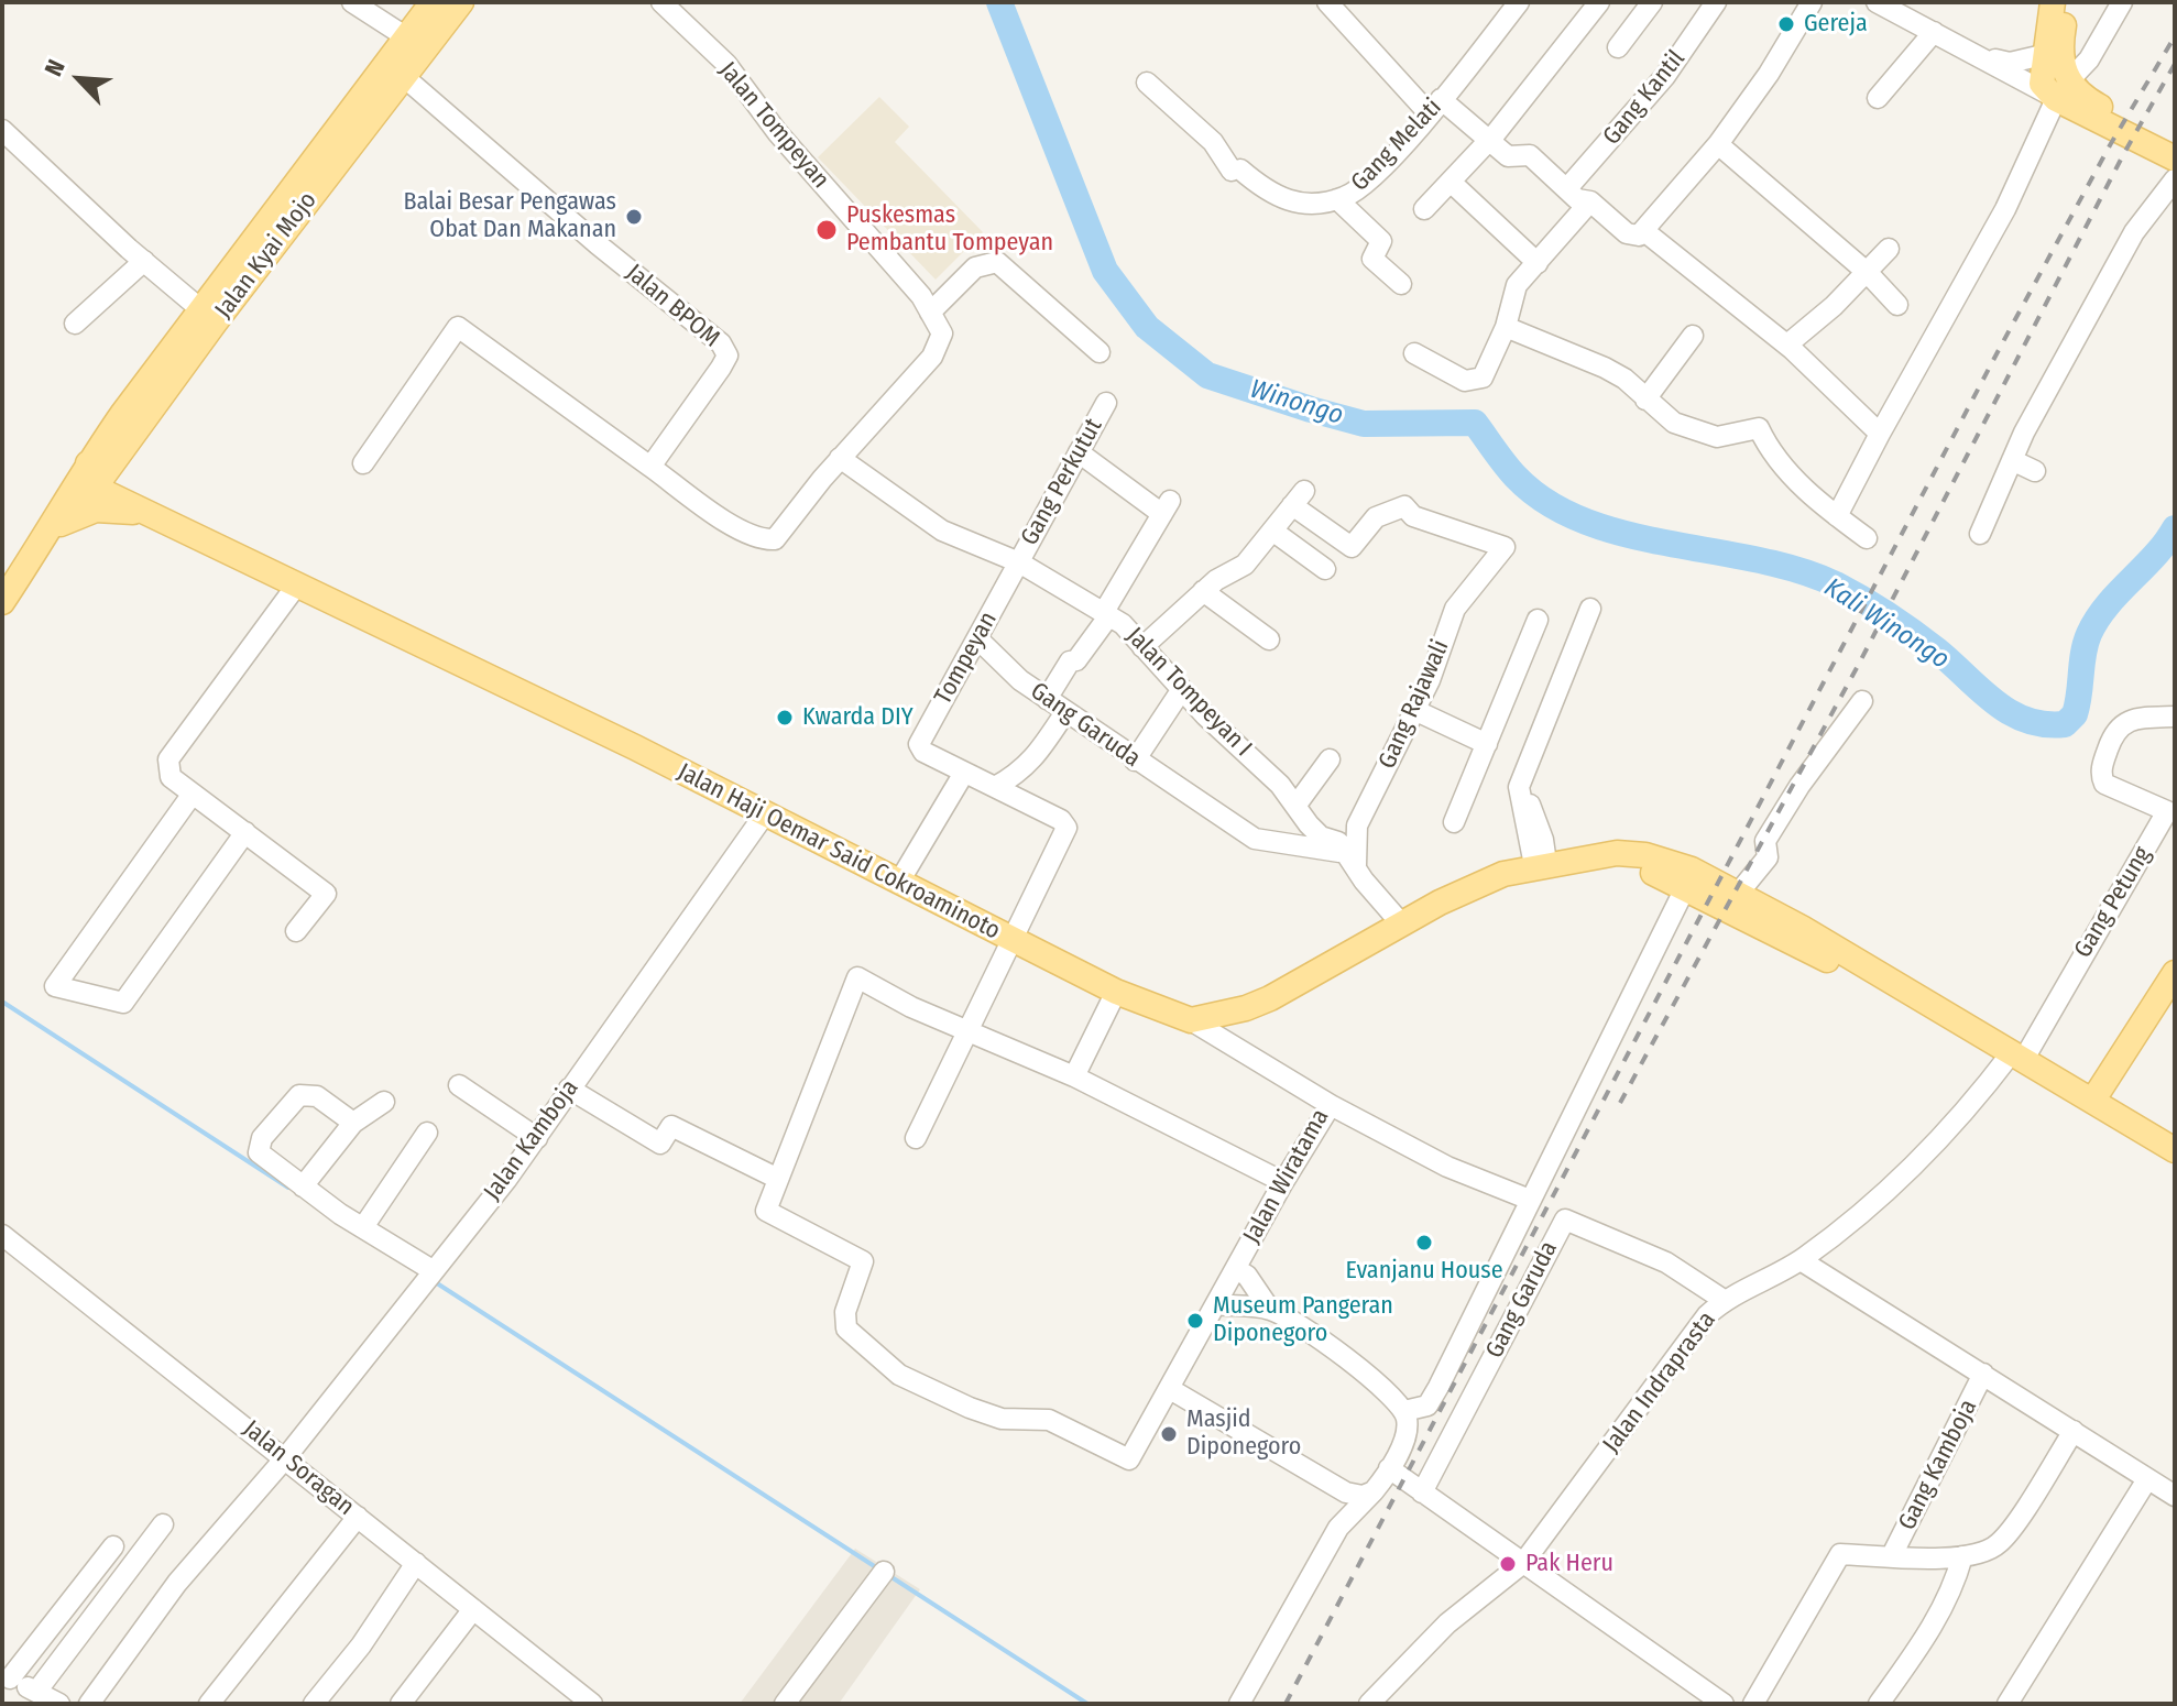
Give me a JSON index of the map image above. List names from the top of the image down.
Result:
{
  "streets": {
    "main road": ["Jalan Kyai Mojo", "Jalan Haji Oemar Said Cokroaminoto"],
    "street": [
      "Gang Kantil",
      "Jalan Tompeyan",
      "Gang Melati",
      "Jalan BPOM",
      "Gang Perkutut",
      "Tompeyan",
      "Jalan Tompeyan I",
      "Gang Rajawali",
      "Gang Garuda",
      "Gang Petung",
      "Jalan Kamboja",
      "Jalan Wiratama",
      "Jalan Indraprasta",
      "Gang Kamboja",
      "Jalan Soragan"
    ]
  },
  "crossings": [
    ["Jalan Tompeyan", "Jalan Tompeyan I"],
    ["Jalan Kyai Mojo", "Jalan BPOM"],
    ["Jalan Kyai Mojo", "Jalan Haji Oemar Said Cokroaminoto"],
    ["Gang Perkutut", "Tompeyan"],
    ["Gang Perkutut", "Jalan Tompeyan I"],
    ["Tompeyan", "Jalan Tompeyan I"],
    ["Tompeyan", "Gang Garuda"],
    ["Jalan Tompeyan I", "Gang Rajawali"],
    ["Jalan Tompeyan I", "Gang Garuda"],
    ["Gang Rajawali", "Gang Garuda"],
    ["Gang Garuda", "Jalan Indraprasta"],
    ["Jalan Haji Oemar Said Cokroaminoto", "Jalan Kamboja"],
    ["Jalan Haji Oemar Said Cokroaminoto", "Jalan Wiratama"],
    ["Gang Petung", "Jalan Indraprasta"],
    ["Jalan Kamboja", "Jalan Soragan"]
  ],
  "water": ["Winongo", "Kali Winongo"],
  "places": [
    "Gereja",
    "Balai Besar Pengawas Obat Dan Makanan",
    "Puskesmas Pembantu Tompeyan",
    "Kwarda DIY",
    "Evanjanu House",
    "Museum Pangeran Diponegoro",
    "Masjid Diponegoro",
    "Pak Heru"
  ],
  "north": "top left"
}
